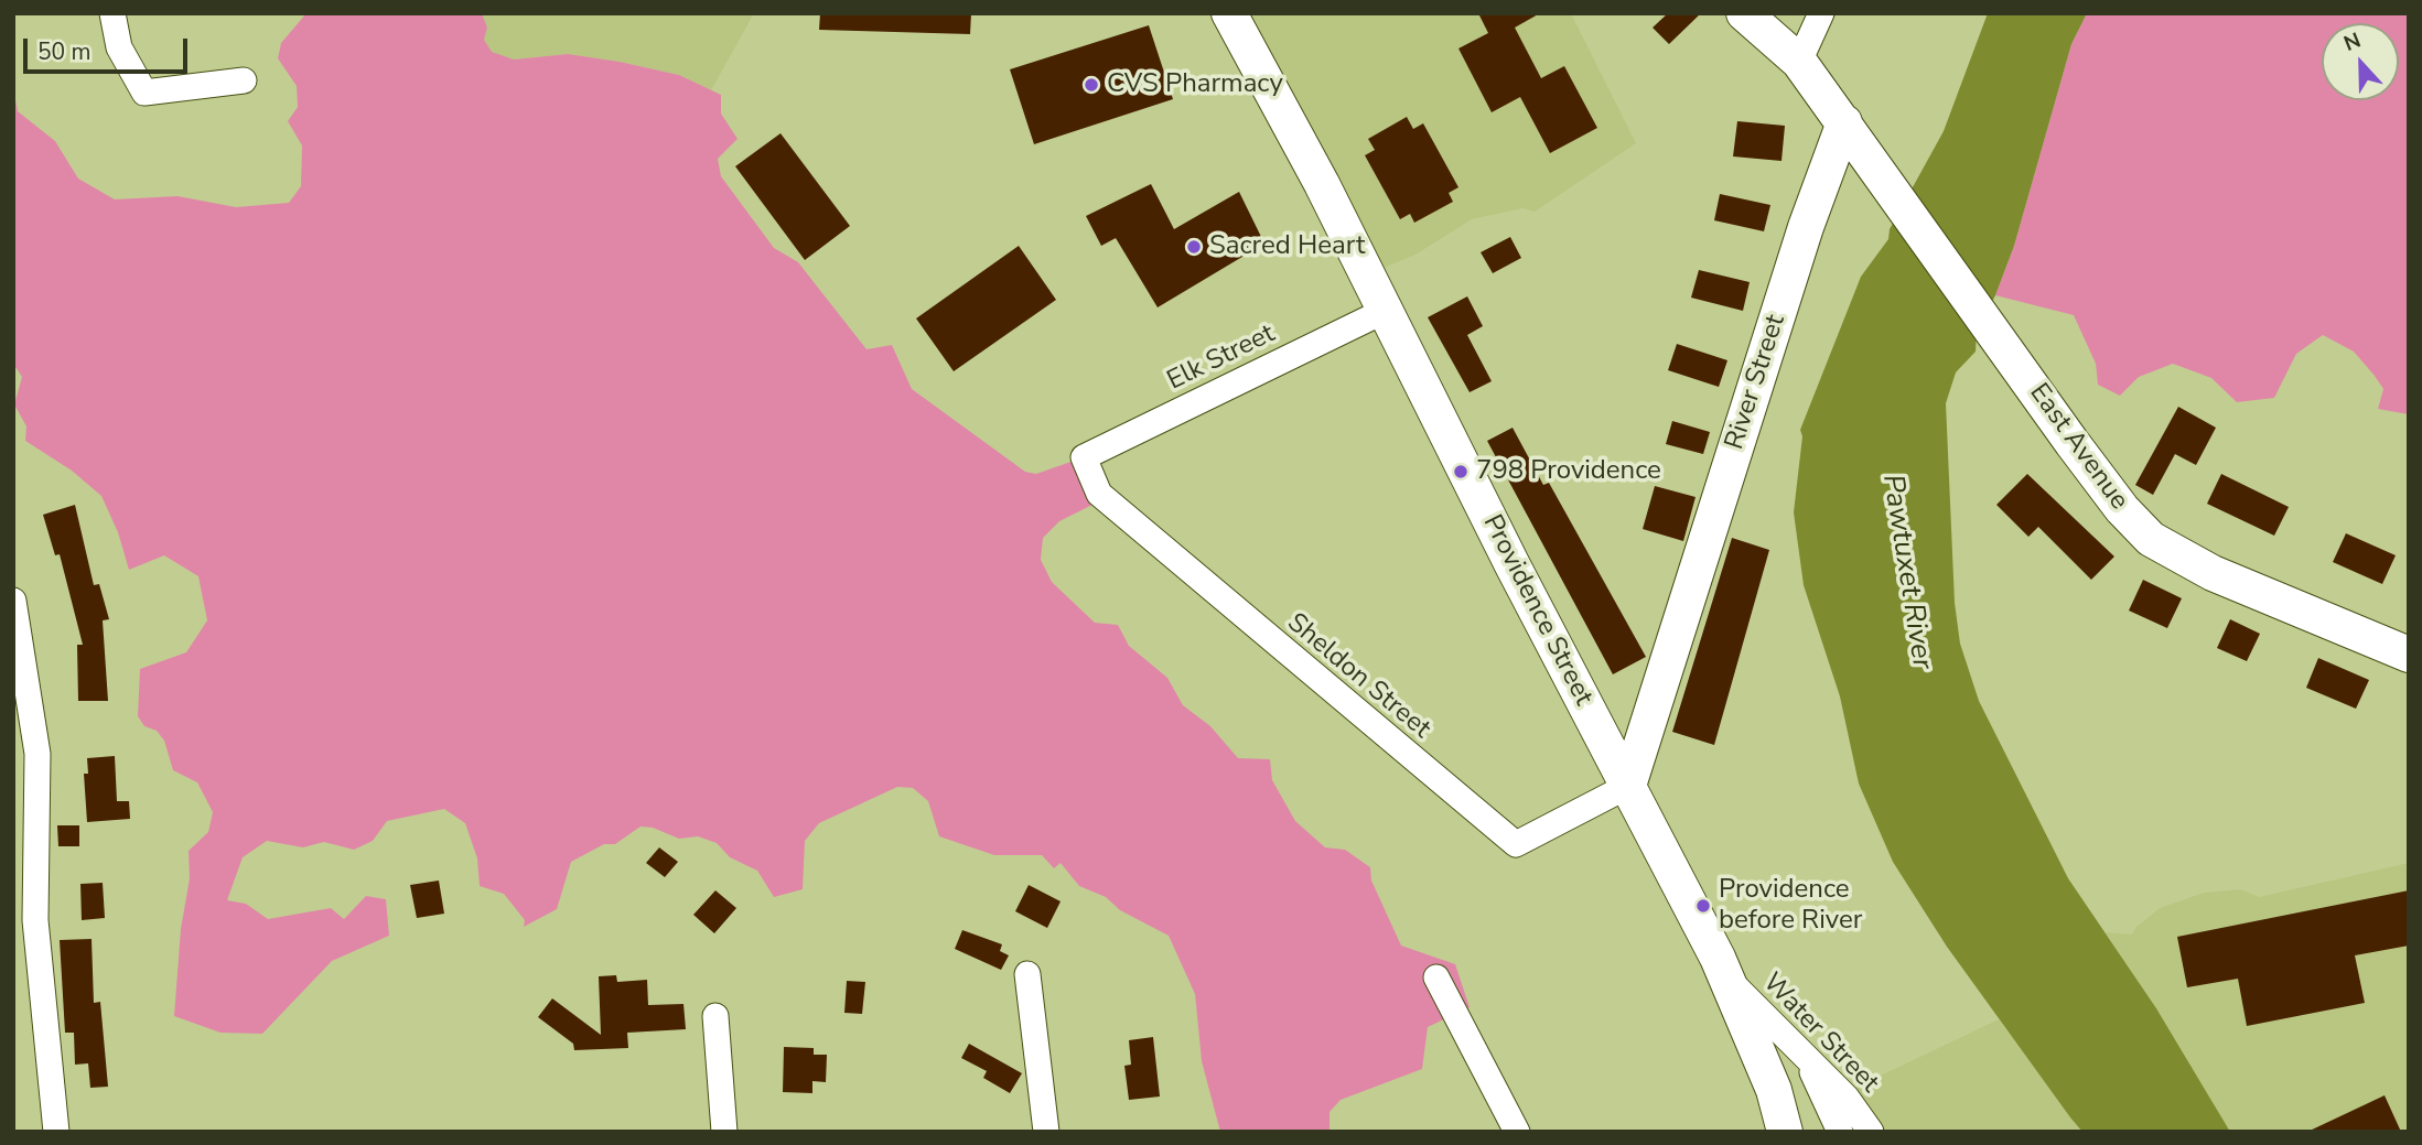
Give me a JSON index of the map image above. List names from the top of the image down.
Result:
{
  "streets": {
    "main road": ["River Street", "East Avenue", "Providence Street"],
    "street": ["Elk Street", "Sheldon Street", "Water Street"]
  },
  "crossings": [
    ["Elk Street", "Providence Street"],
    ["Elk Street", "Sheldon Street"],
    ["River Street", "East Avenue"],
    ["River Street", "Providence Street"],
    ["River Street", "Sheldon Street"],
    ["Providence Street", "Sheldon Street"],
    ["Providence Street", "Water Street"]
  ],
  "water": ["Pawtuxet River"],
  "places": [
    "CVS Pharmacy",
    "Sacred Heart",
    "798 Providence",
    "Providence before River"
  ],
  "scale_bar": "50 m",
  "north": "top"
}
